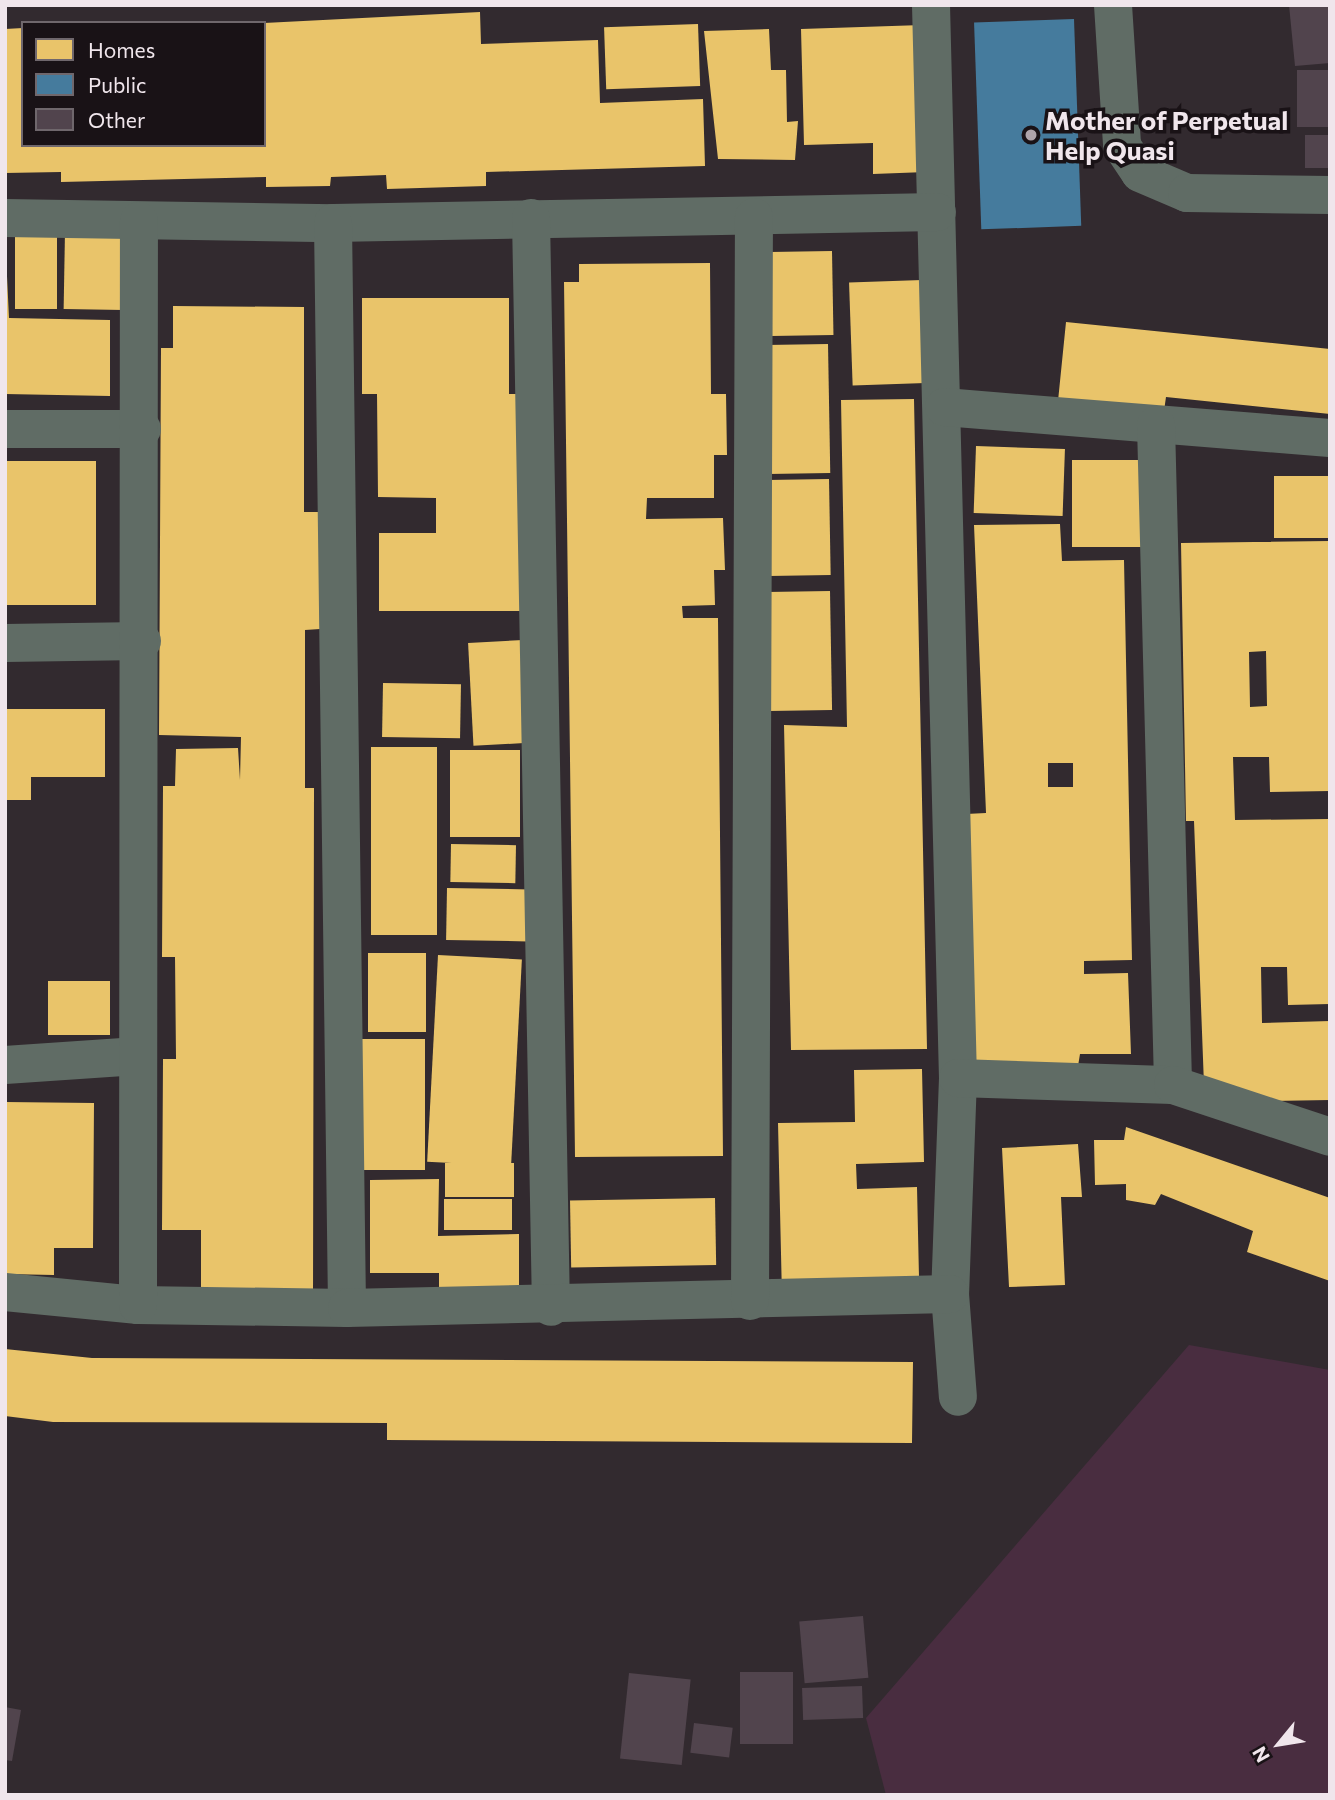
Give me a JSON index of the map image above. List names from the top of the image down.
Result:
{
  "places": ["Mother of Perpetual Help Quasi"],
  "legend": ["Homes", "Public", "Other"],
  "north": "bottom left"
}
